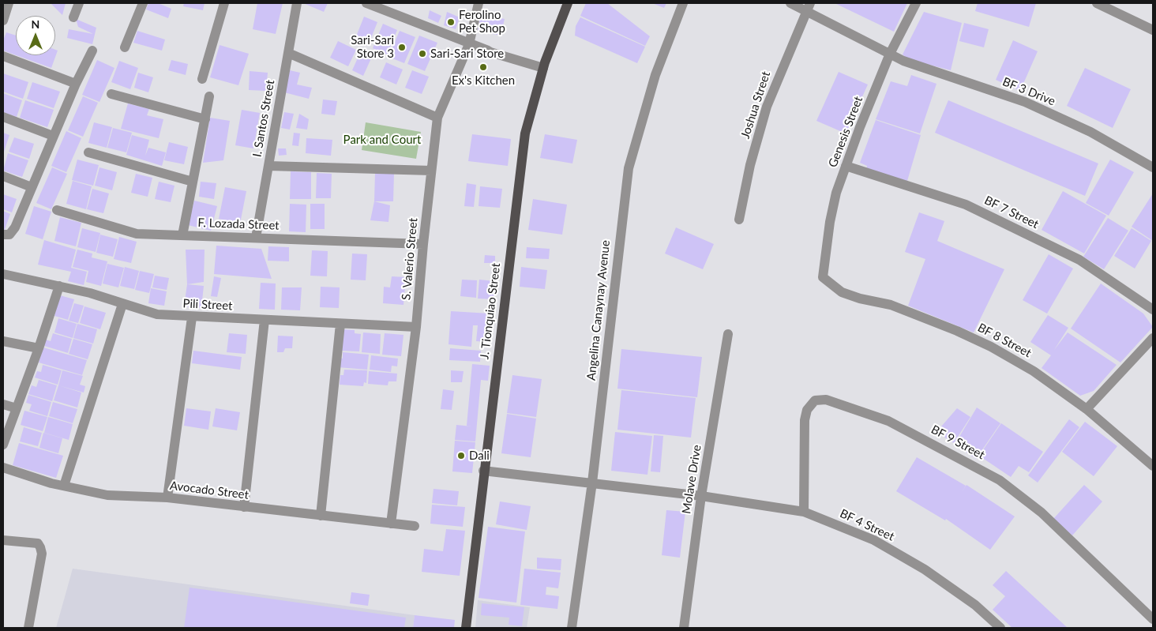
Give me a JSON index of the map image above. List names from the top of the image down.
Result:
{
  "streets": {
    "main road": ["J. Tionquiao Street"],
    "street": [
      "BF 3 Drive",
      "Joshua Street",
      "I. Santos Street",
      "Genesis Street",
      "BF 7 Street",
      "F. Lozada Street",
      "S. Valerio Street",
      "Pili Street",
      "Angelina Canaynay Avenue",
      "BF 8 Street",
      "BF 9 Street",
      "Molave Drive",
      "Avocado Street",
      "BF 4 Street"
    ]
  },
  "crossings": [
    ["BF 3 Drive", "Joshua Street"],
    ["BF 3 Drive", "Genesis Street"],
    ["I. Santos Street", "F. Lozada Street"],
    ["Genesis Street", "BF 7 Street"],
    ["Genesis Street", "BF 8 Street"],
    ["F. Lozada Street", "S. Valerio Street"],
    ["S. Valerio Street", "Pili Street"],
    ["S. Valerio Street", "Avocado Street"],
    ["Angelina Canaynay Avenue", "BF 4 Street"],
    ["J. Tionquiao Street", "BF 4 Street"],
    ["BF 9 Street", "BF 4 Street"],
    ["Molave Drive", "BF 4 Street"]
  ],
  "parks": ["Park and Court"],
  "places": [
    "Ferolino Pet Shop",
    "Sari-Sari Store 3",
    "Sari-Sari Store",
    "Ex's Kitchen",
    "Dali"
  ],
  "north": "top"
}
